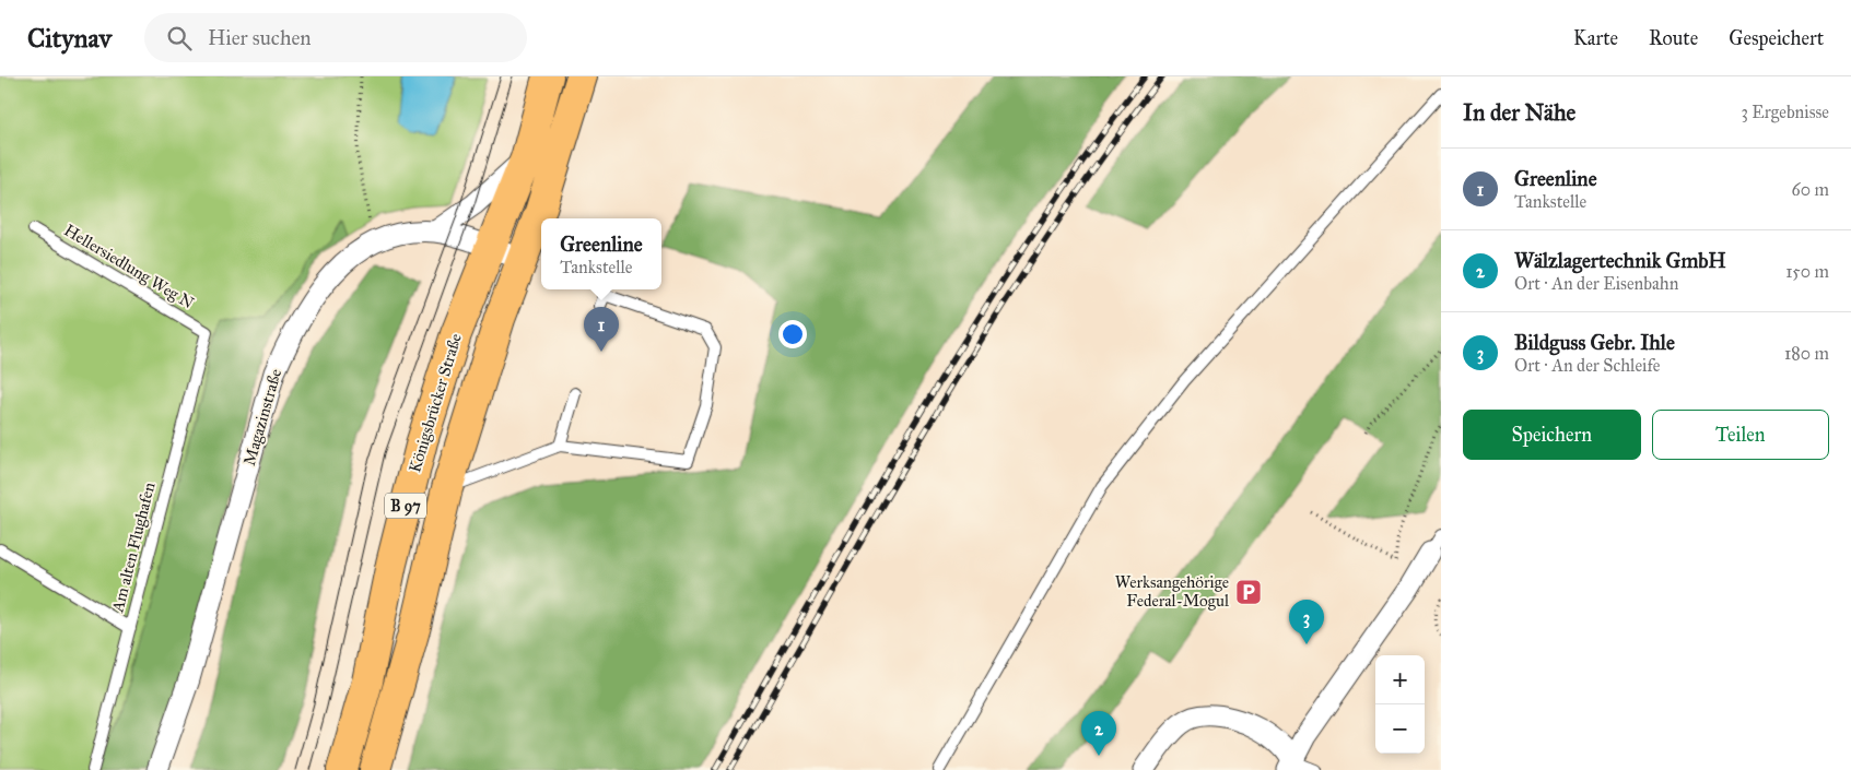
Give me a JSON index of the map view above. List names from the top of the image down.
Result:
{
  "streets": {
    "main road": ["Königsbrücker Straße", "B 97"],
    "street": ["Magazinstraße"],
    "lane": ["Hellersiedlung Weg N", "Am alten Flughafen"]
  },
  "crossings": [
    ["Hellersiedlung Weg N", "Am alten Flughafen"],
    ["Königsbrücker Straße", "Magazinstraße"],
    ["Magazinstraße", "B 97"]
  ],
  "places": {
    "parking": ["Werksangehörige Federal-Mogul"]
  },
  "page": {
    "header": "Citynav",
    "search": "Hier suchen",
    "nav": ["Karte", "Route", "Gespeichert"],
    "heading": ["In der Nähe", "3 Ergebnisse"],
    "list": [
      {
        "mark": "1",
        "name": "Greenline",
        "note": "Tankstelle",
        "value": "60 m"
      },
      {
        "mark": "2",
        "name": "Wälzlagertechnik GmbH",
        "note": "Ort · An der Eisenbahn",
        "value": "150 m"
      },
      {
        "mark": "3",
        "name": "Bildguss Gebr. Ihle",
        "note": "Ort · An der Schleife",
        "value": "180 m"
      }
    ],
    "popup": ["Greenline", "Tankstelle"],
    "pins": ["1", "3", "2"],
    "buttons": ["Speichern", "Teilen"],
    "map_buttons": ["+", "−"]
  }
}
